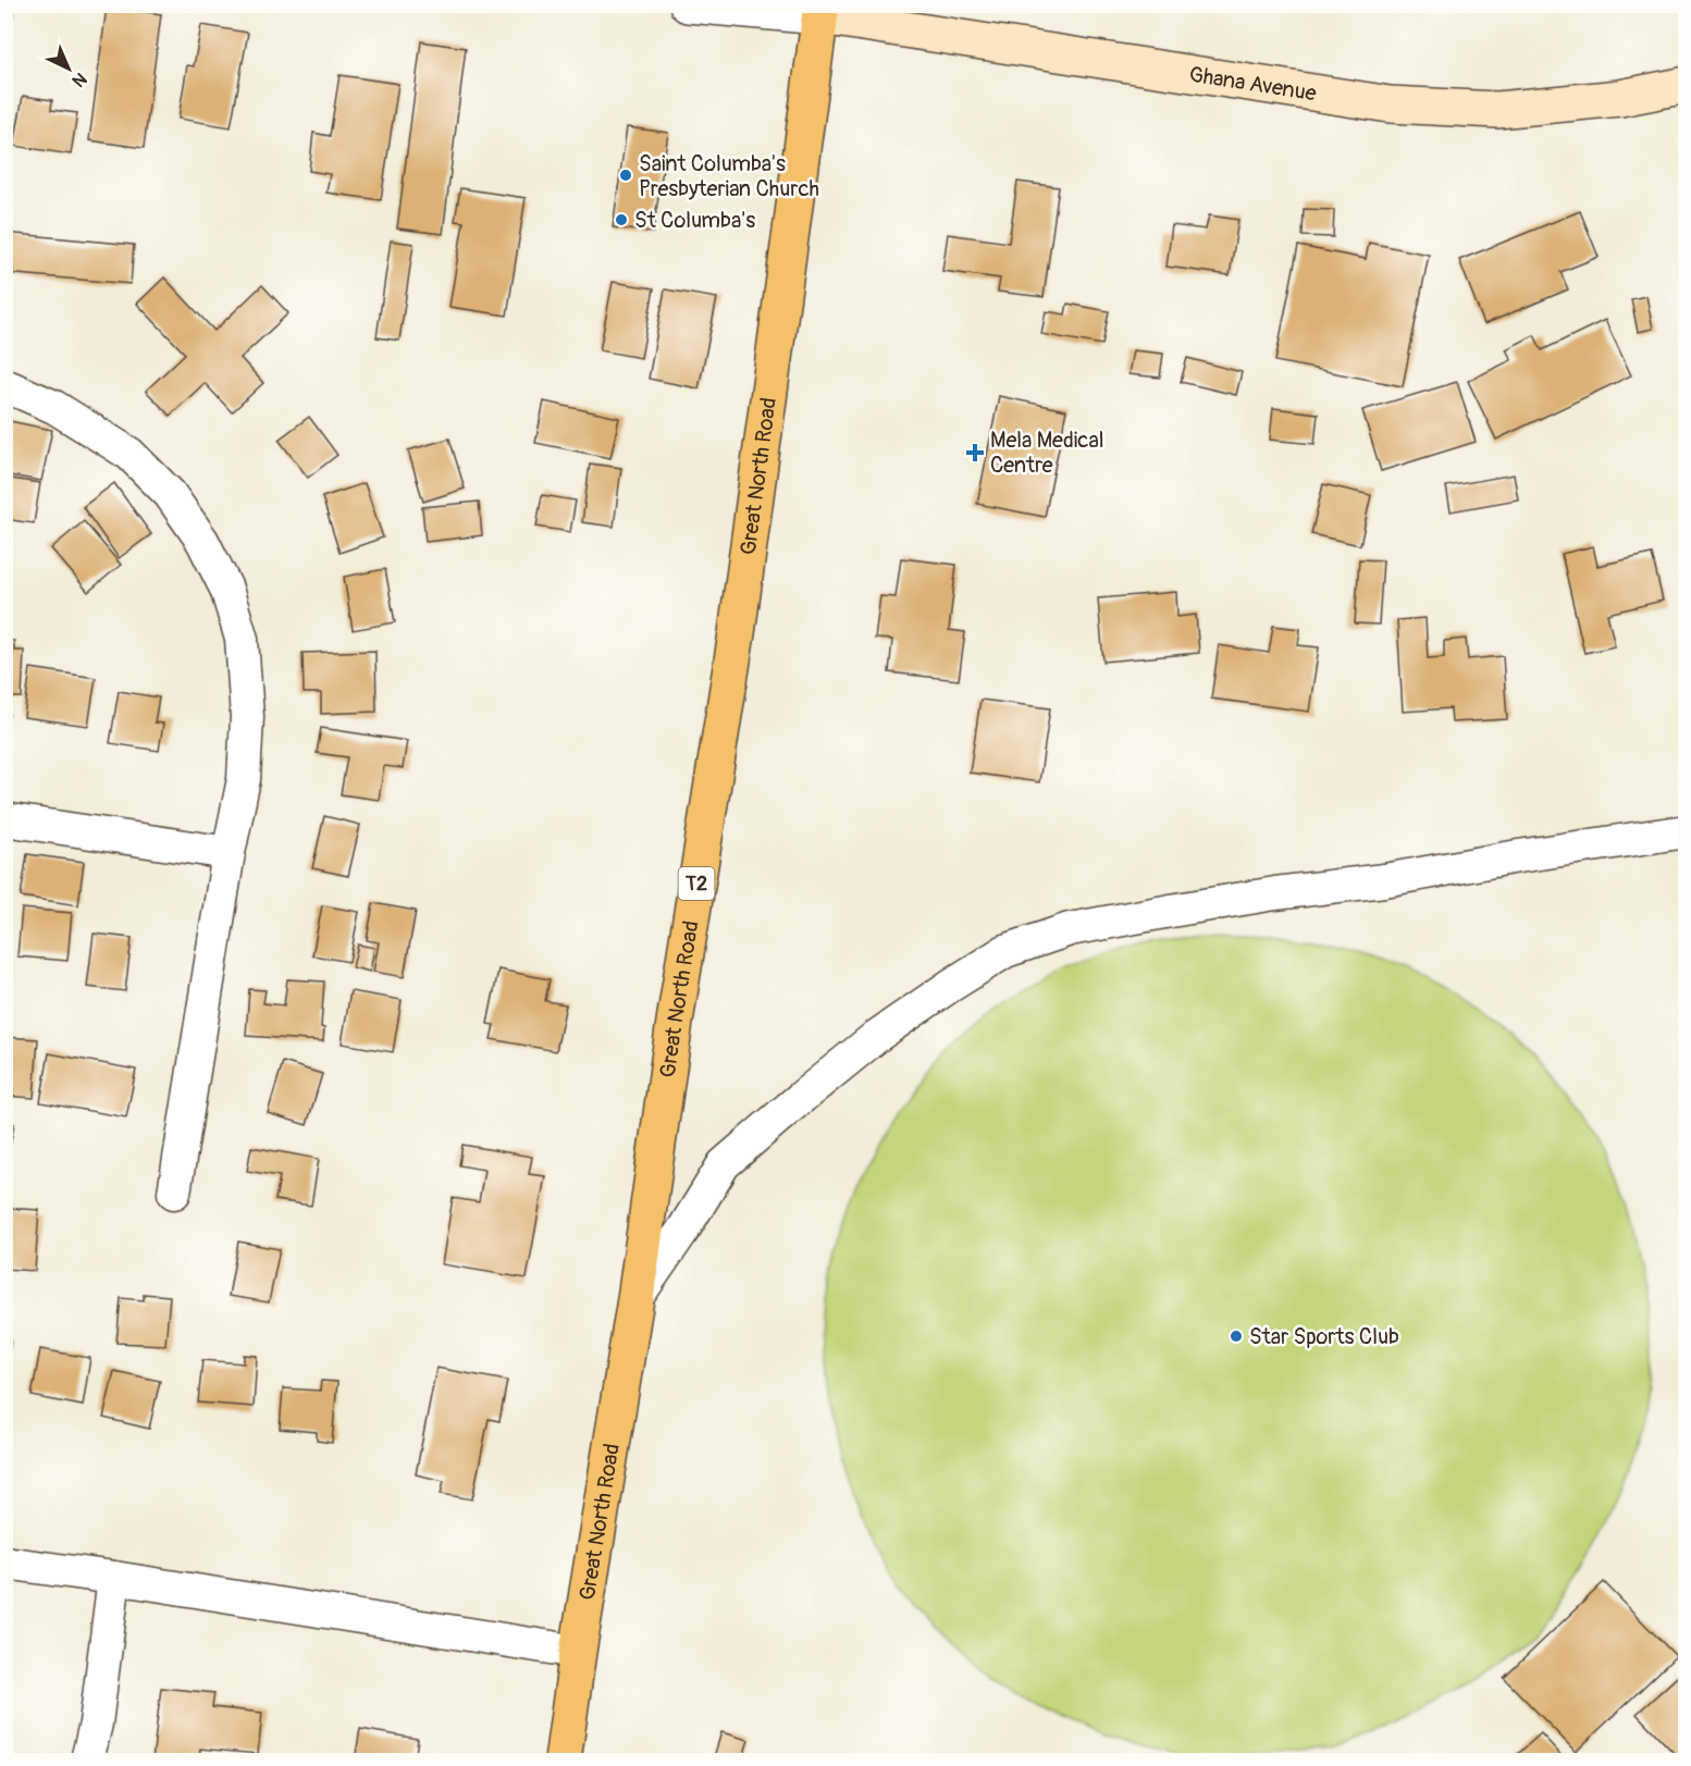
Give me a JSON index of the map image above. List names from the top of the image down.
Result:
{
  "streets": {
    "highway": ["Great North Road", "T2"],
    "main road": ["Ghana Avenue"]
  },
  "crossings": [
    ["Ghana Avenue", "Great North Road"]
  ],
  "places": {
    "other": ["Saint Columba's Presbyterian Church", "St Columba's", "Star Sports Club"],
    "health": ["Mela Medical Centre"]
  },
  "north": "bottom right"
}
